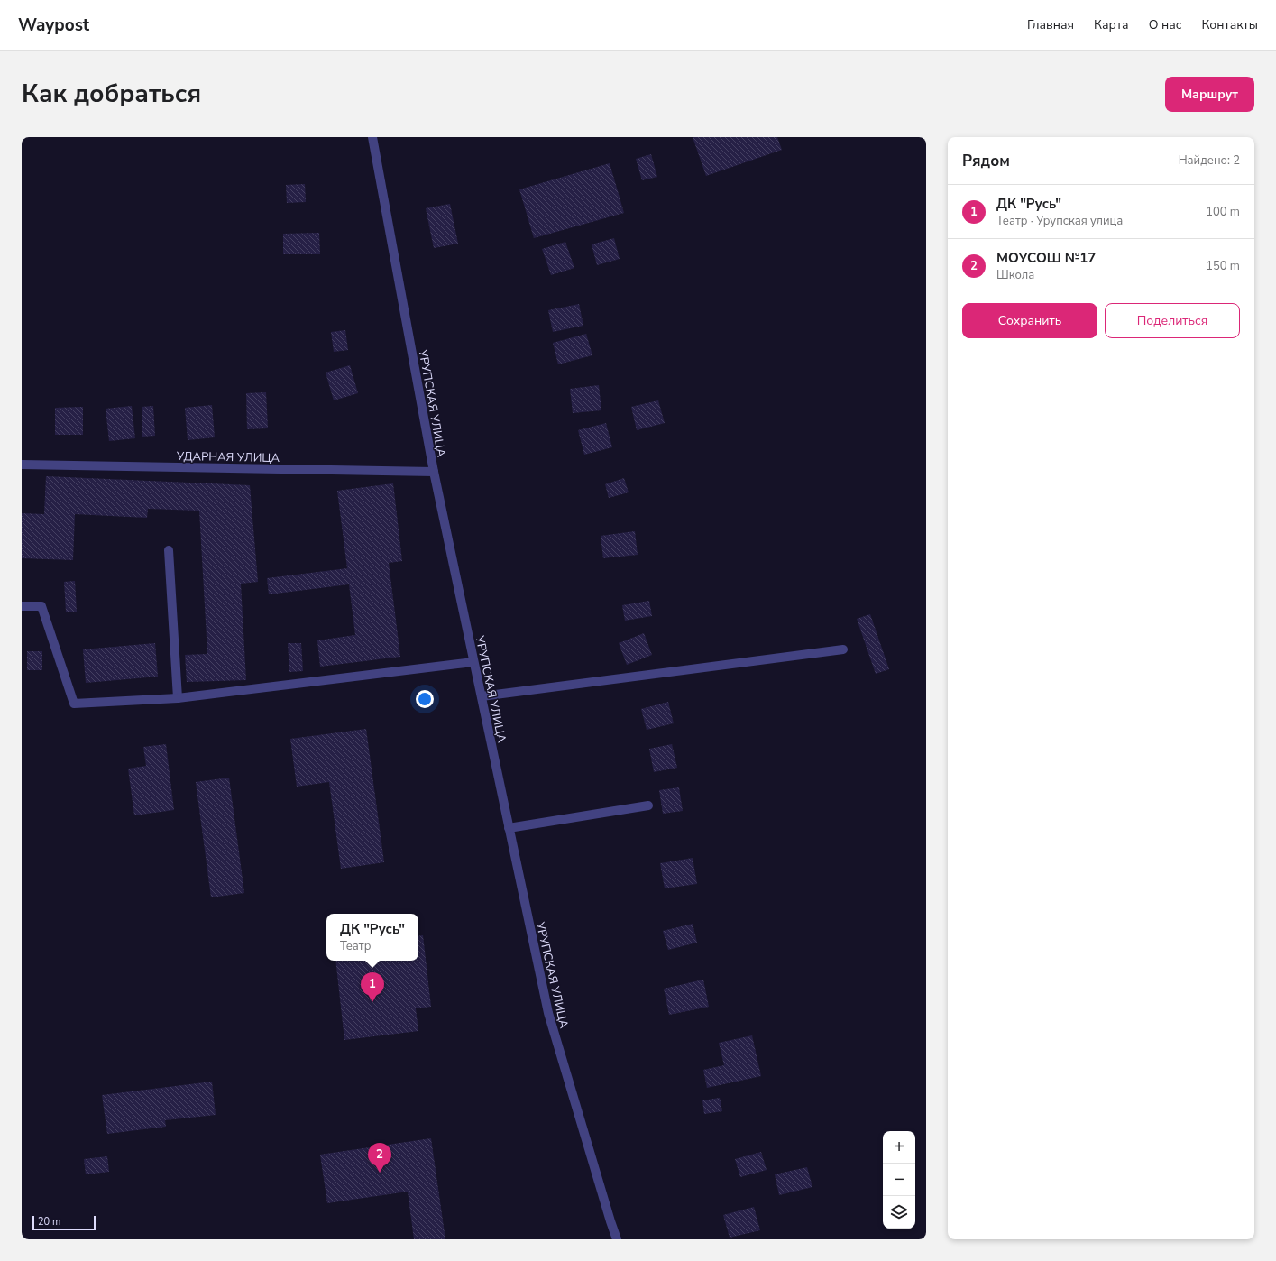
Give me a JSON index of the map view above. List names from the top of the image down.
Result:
{
  "streets": {
    "street": ["УРУПСКАЯ УЛИЦА", "УДАРНАЯ УЛИЦА"]
  },
  "crossings": [
    ["УРУПСКАЯ УЛИЦА", "УДАРНАЯ УЛИЦА"]
  ],
  "scale_bar": "20 m",
  "page": {
    "header": "Waypost",
    "nav": [
      "Главная",
      "Карта",
      "О нас",
      "Контакты"
    ],
    "title": "Как добраться",
    "buttons": [
      "Маршрут",
      ["Сохранить", "Поделиться"]
    ],
    "heading": ["Рядом", "Найдено: 2"],
    "list": [
      {
        "mark": "1",
        "name": "ДК \"Русь\"",
        "note": "Театр · Урупская улица",
        "value": "100 m"
      },
      {
        "mark": "2",
        "name": "МОУСОШ №17",
        "note": "Школа",
        "value": "150 m"
      }
    ],
    "popup": ["ДК \"Русь\"", "Театр"],
    "pins": ["1", "2"],
    "map_buttons": ["+", "−"],
    "scale": "20 m"
  }
}
